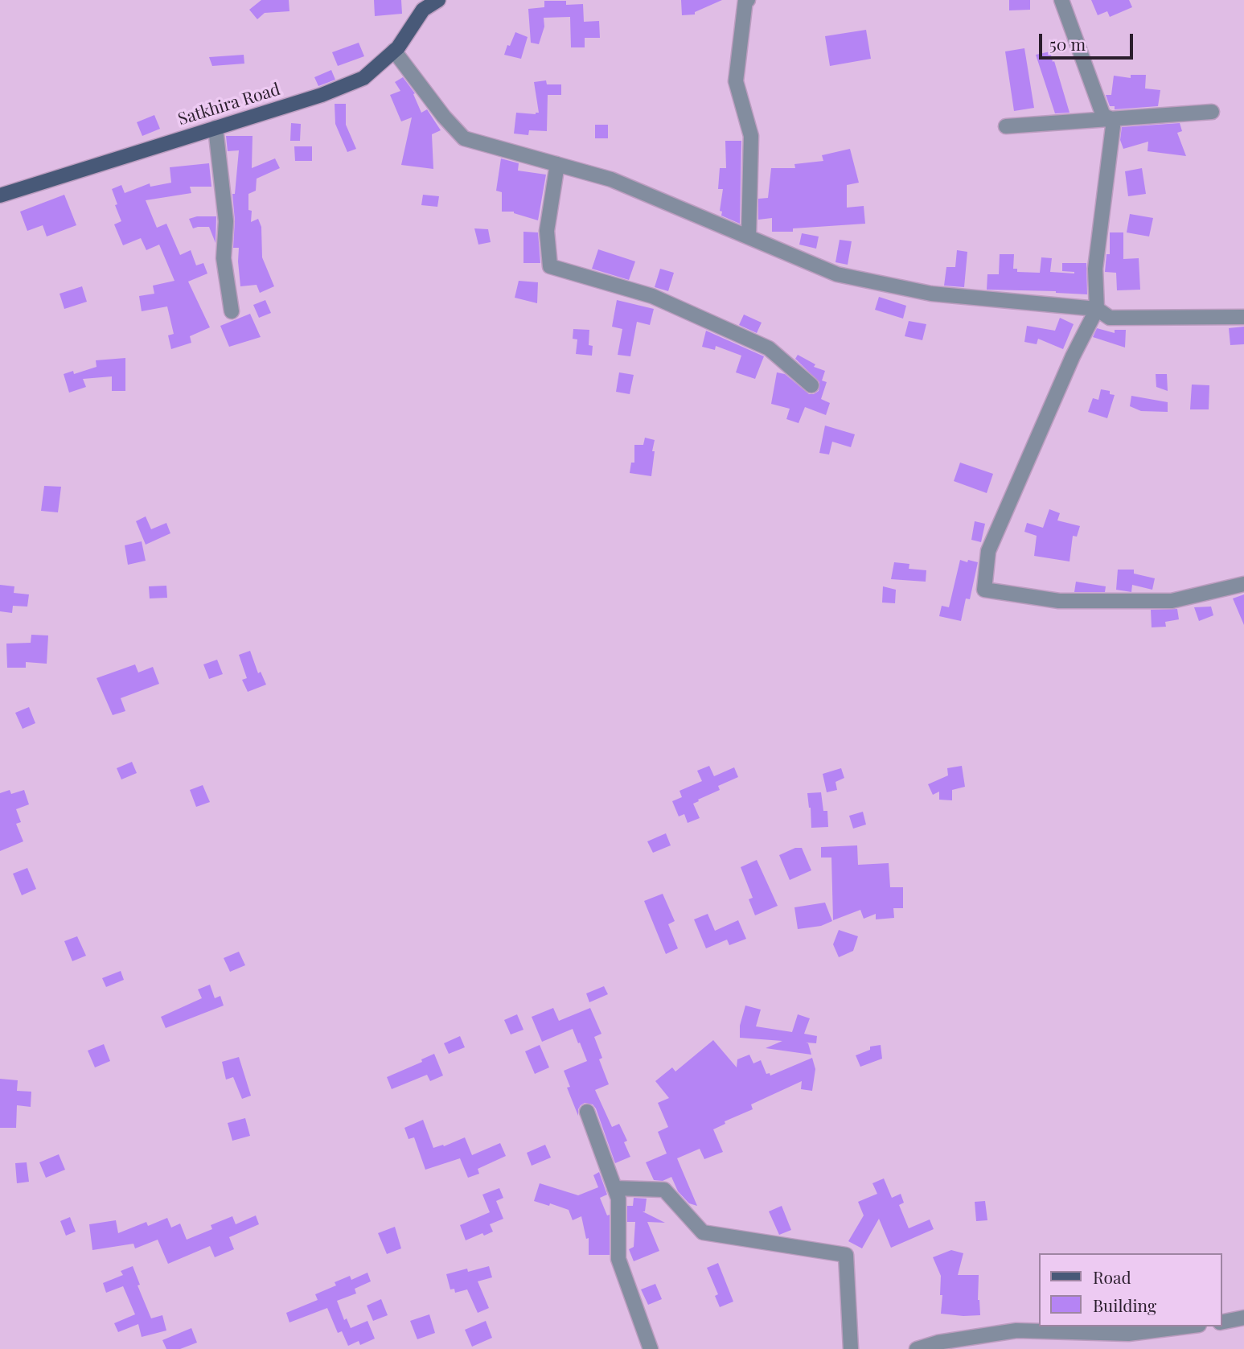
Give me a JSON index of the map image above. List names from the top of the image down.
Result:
{
  "streets": {
    "main road": ["Satkhira Road"]
  },
  "legend": ["Road", "Building"],
  "scale_bar": "50 m"
}
